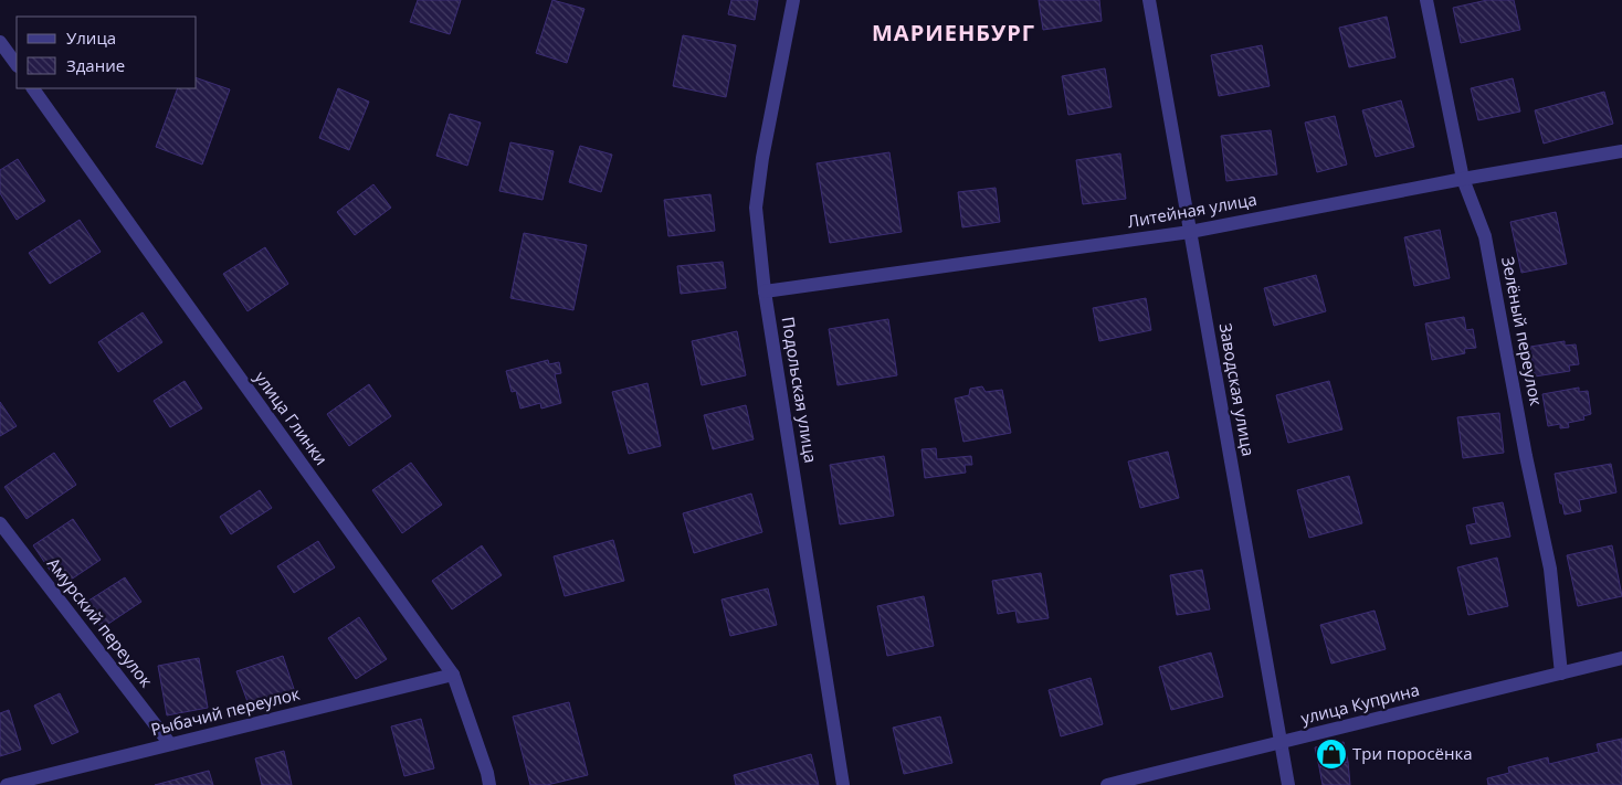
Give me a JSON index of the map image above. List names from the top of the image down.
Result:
{
  "streets": {
    "street": [
      "Литейная улица",
      "Зелёный переулок",
      "Подольская улица",
      "Заводская улица",
      "улица Глинки",
      "Амурский переулок",
      "улица Куприна",
      "Рыбачий переулок"
    ]
  },
  "crossings": [
    ["Литейная улица", "Зелёный переулок"],
    ["Литейная улица", "Подольская улица"],
    ["Литейная улица", "Заводская улица"],
    ["Зелёный переулок", "улица Куприна"],
    ["Заводская улица", "улица Куприна"],
    ["улица Глинки", "Рыбачий переулок"],
    ["Амурский переулок", "Рыбачий переулок"]
  ],
  "districts": ["МАРИЕНБУРГ"],
  "places": {
    "shop": ["Три поросёнка"]
  },
  "legend": ["Улица", "Здание"]
}
